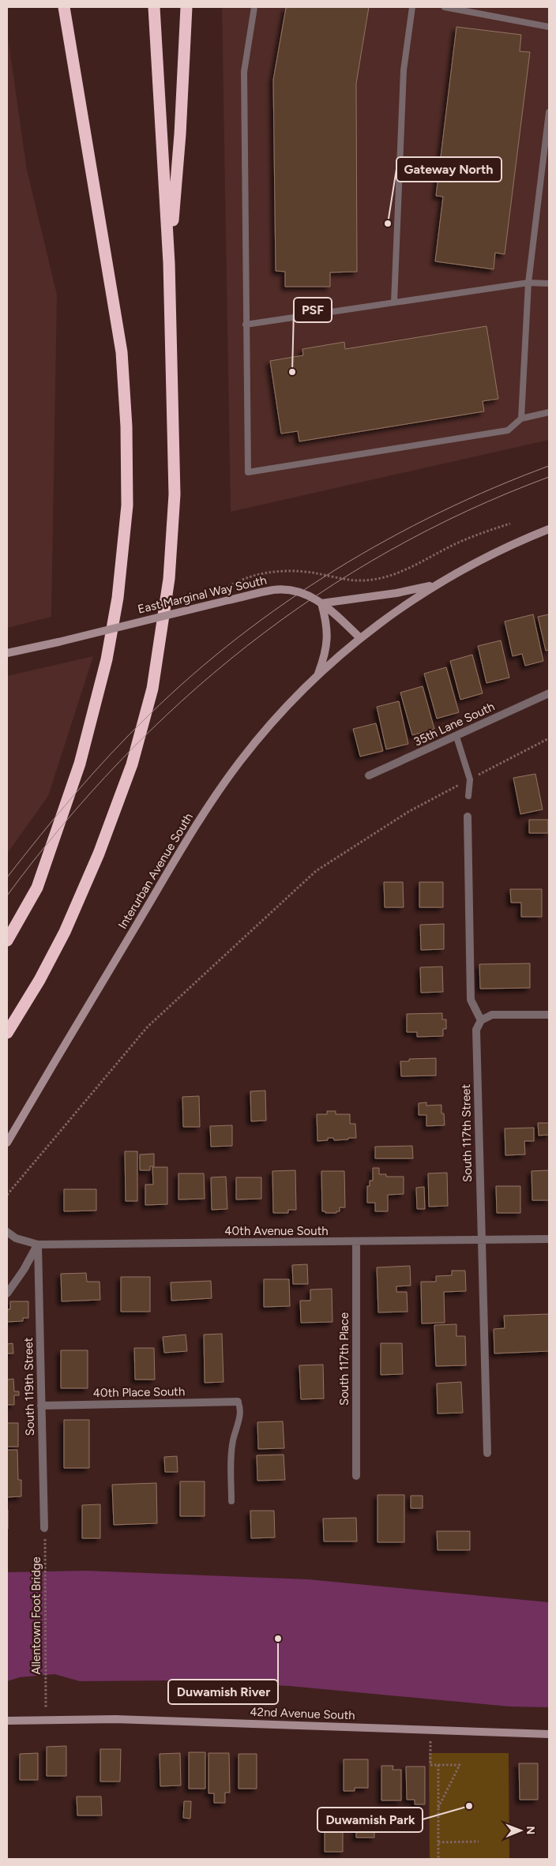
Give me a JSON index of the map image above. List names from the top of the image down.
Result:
{
  "streets": {
    "street": [
      "East Marginal Way South",
      "35th Lane South",
      "Interurban Avenue South",
      "South 117th Street",
      "40th Avenue South",
      "South 117th Place",
      "South 119th Street",
      "40th Place South",
      "42nd Avenue South"
    ],
    "path": ["Allentown Foot Bridge"]
  },
  "crossings": [
    ["East Marginal Way South", "Interurban Avenue South"],
    ["South 117th Street", "40th Avenue South"],
    ["40th Avenue South", "South 117th Place"],
    ["40th Avenue South", "South 119th Street"],
    ["South 119th Street", "40th Place South"],
    ["South 119th Street", "Allentown Foot Bridge"]
  ],
  "places": [
    "Gateway North",
    "PSF",
    "Duwamish River",
    "Duwamish Park"
  ],
  "north": "right"
}
